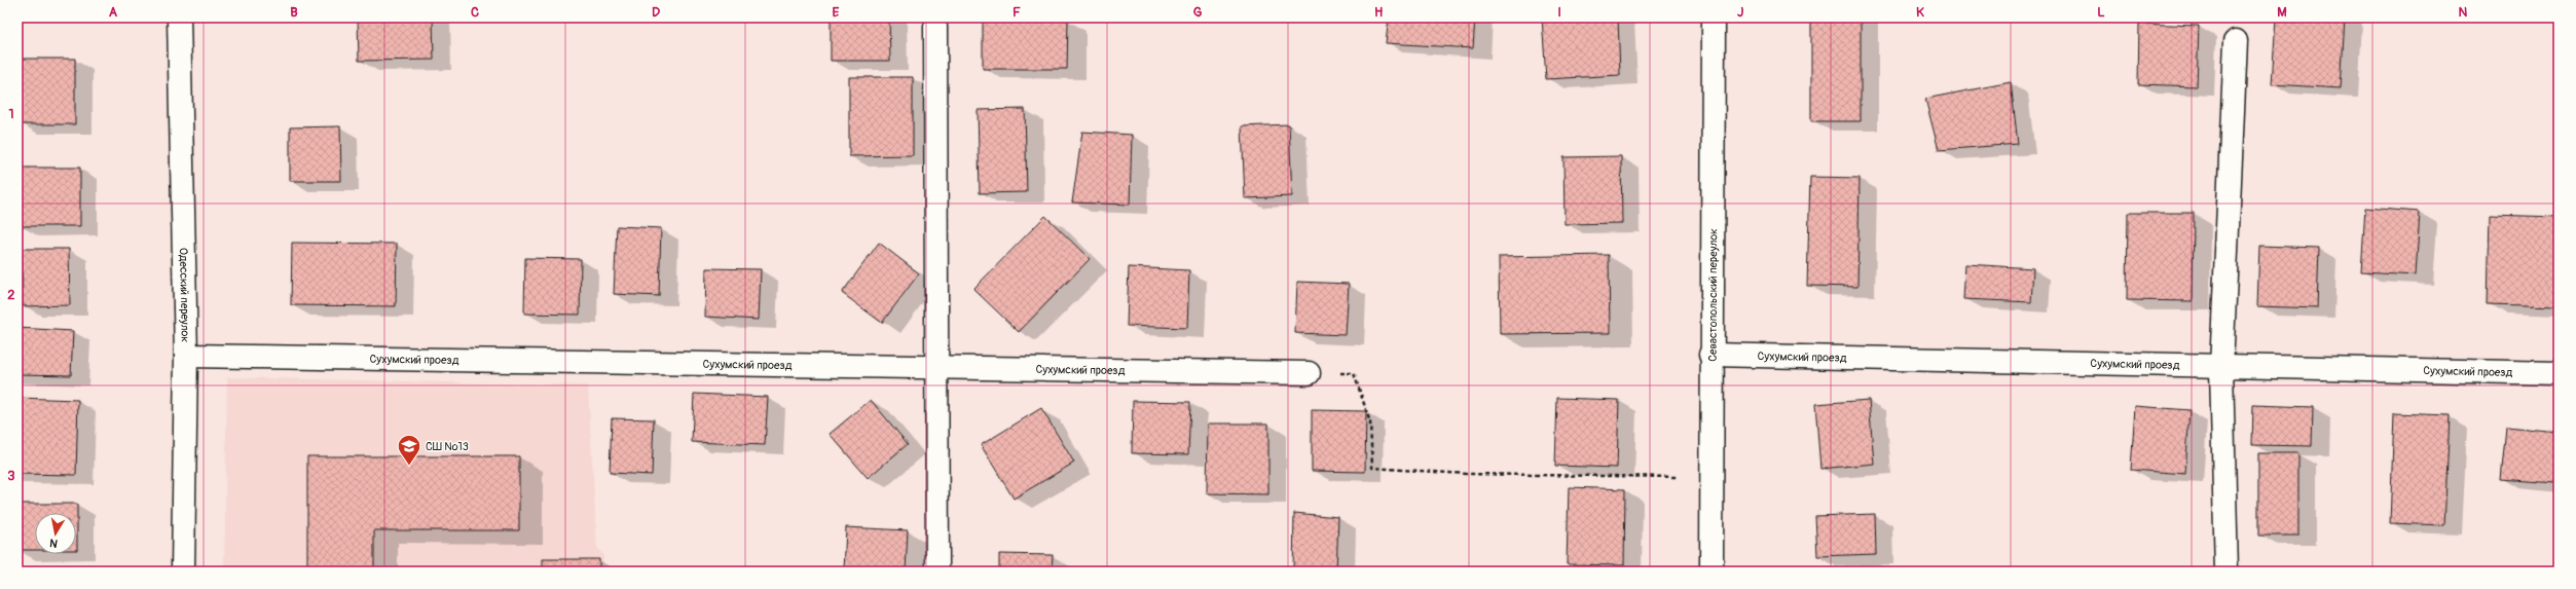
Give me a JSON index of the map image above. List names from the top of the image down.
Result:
{
  "streets": {
    "street": ["Одесский переулок", "Севастопольский переулок", "Сухумский проезд"]
  },
  "crossings": [
    ["Одесский переулок", "Сухумский проезд"],
    ["Севастопольский переулок", "Сухумский проезд"]
  ],
  "places": {
    "school or university": ["СШ №13"]
  },
  "north": "bottom",
  "grid": {
    "columns": [
      "A",
      "B",
      "C",
      "D",
      "E",
      "F",
      "G",
      "H",
      "I",
      "J",
      "K",
      "L",
      "M",
      "N"
    ],
    "rows": ["1", "2", "3"]
  }
}
